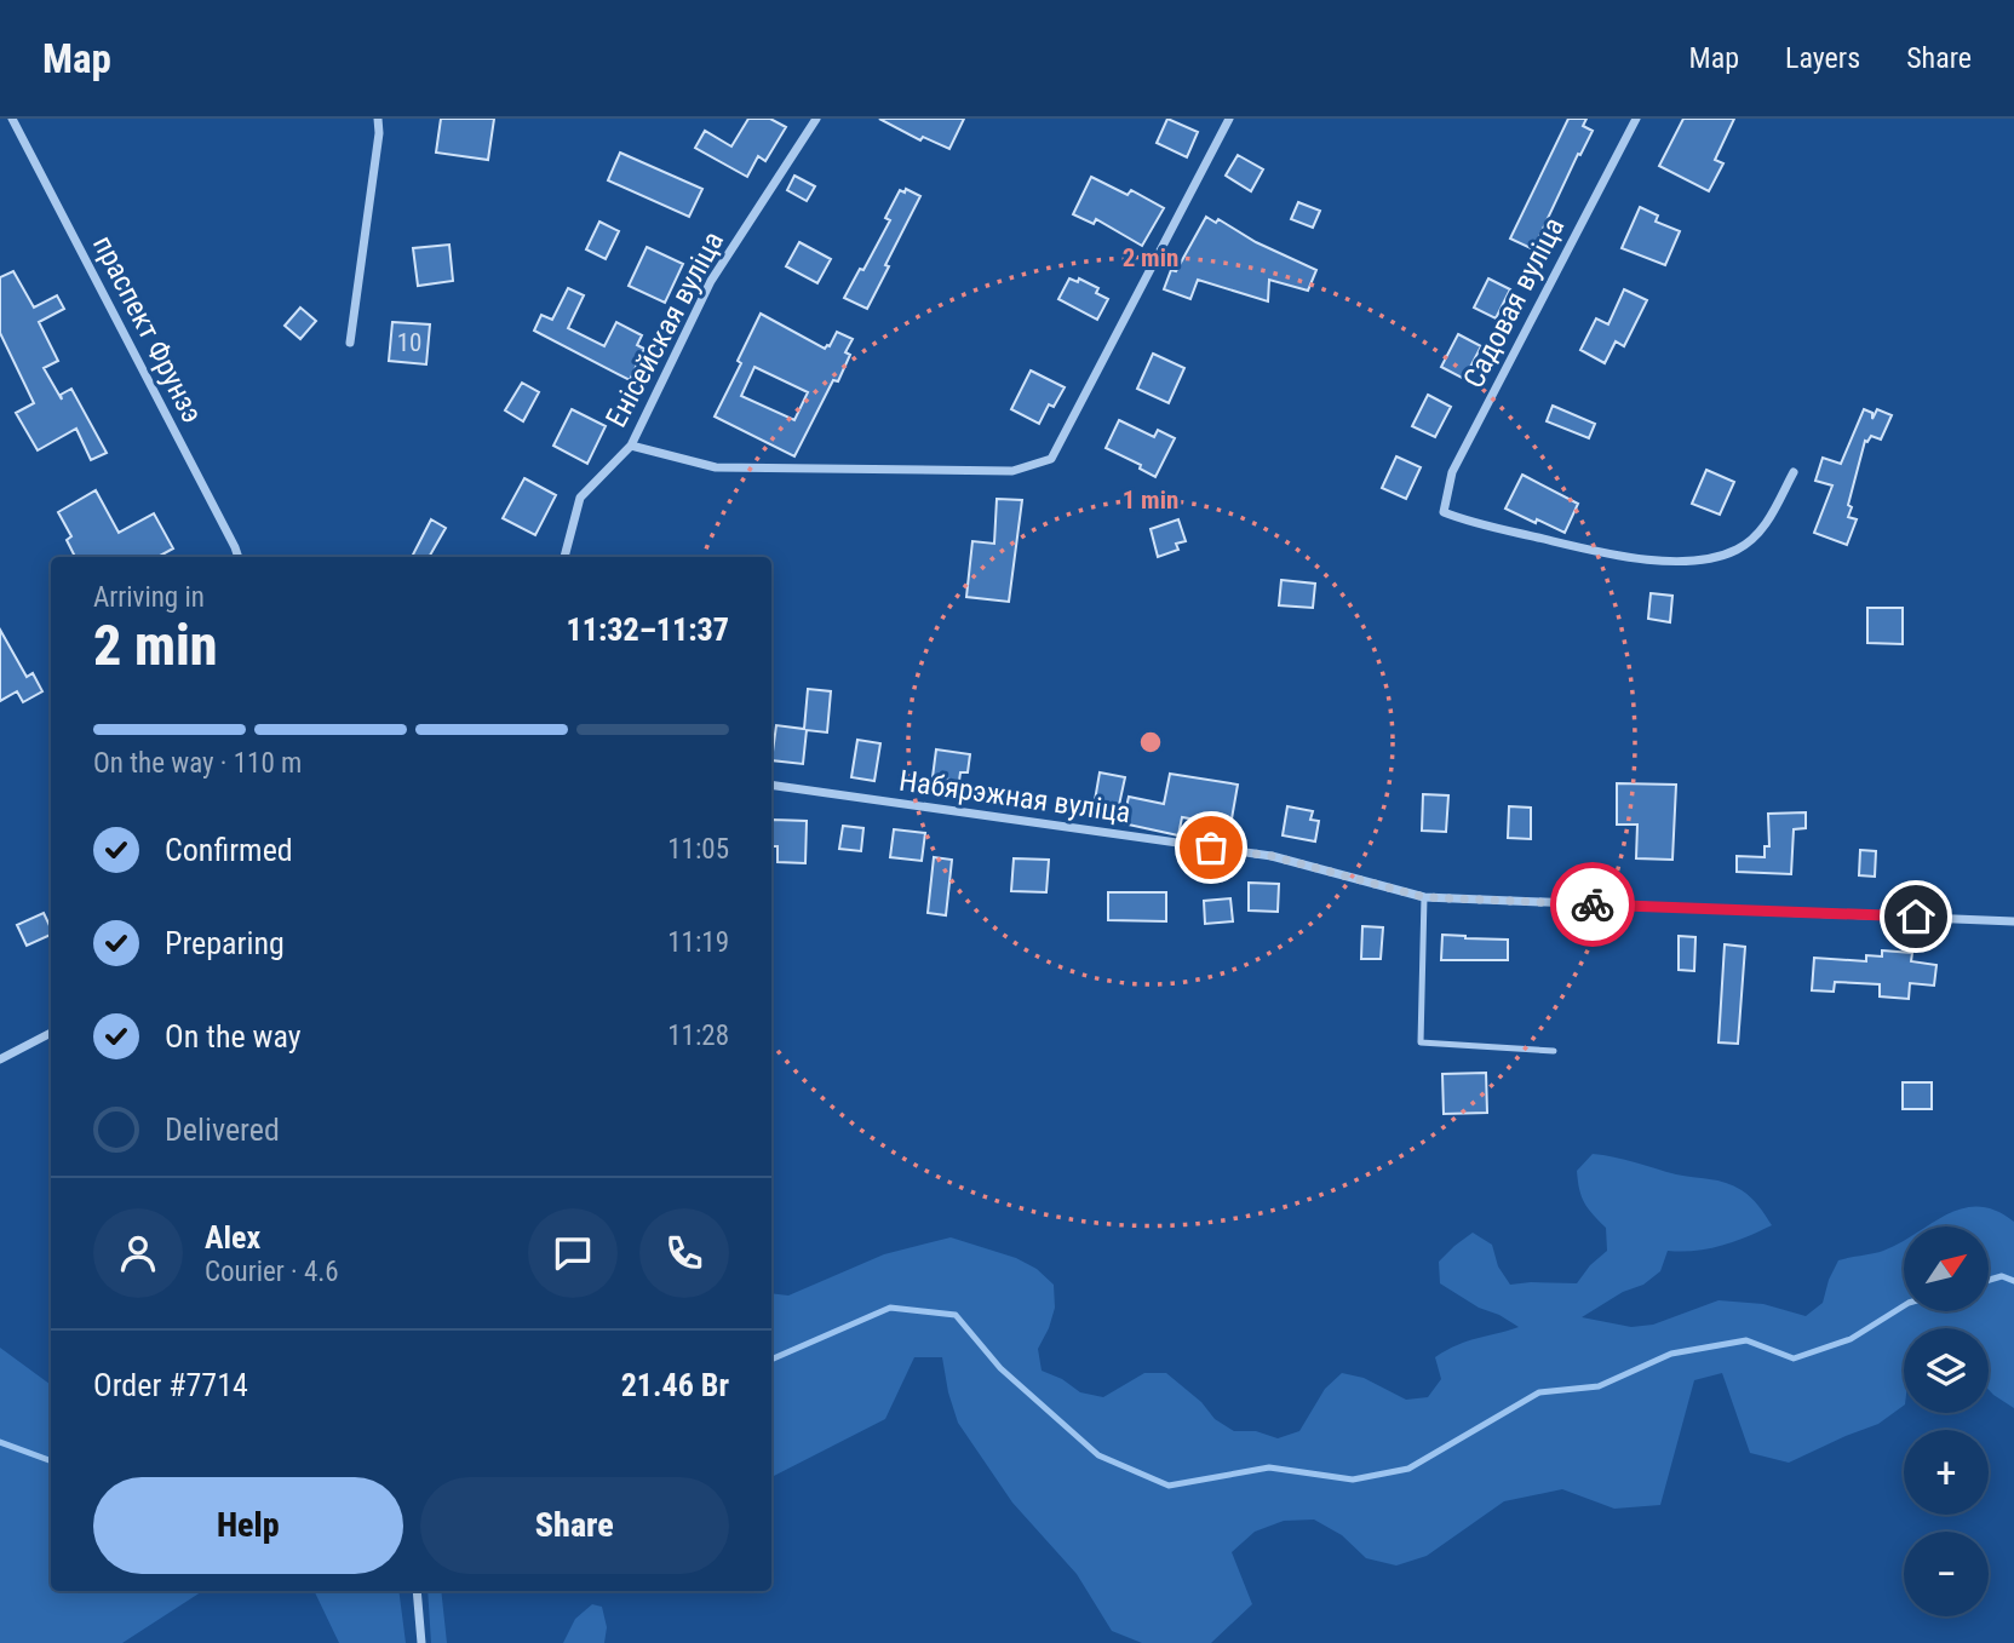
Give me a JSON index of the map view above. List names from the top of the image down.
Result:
{
  "streets": {
    "street": [
      "Садовая вуліца",
      "праспект Фрунзэ",
      "Енісейская вуліца",
      "Набярэжная вуліца"
    ]
  },
  "house_numbers": ["10"],
  "north": "top right",
  "page": {
    "header": "Map",
    "nav": ["Map", "Layers", "Share"],
    "heading": ["2 min", "Arriving in", "11:32–11:37"],
    "panel": [
      "Alex",
      "Courier · 4.6",
      "Order #7714",
      "21.46 Br"
    ],
    "bar": "On the way · 110 m",
    "list": [
      ["Confirmed", "11:05"],
      ["Preparing", "11:19"],
      ["On the way", "11:28"],
      "Delivered"
    ],
    "map_buttons": ["+", "−"],
    "buttons": ["Help", "Share"]
  },
  "rings": ["2 min", "1 min"]
}
